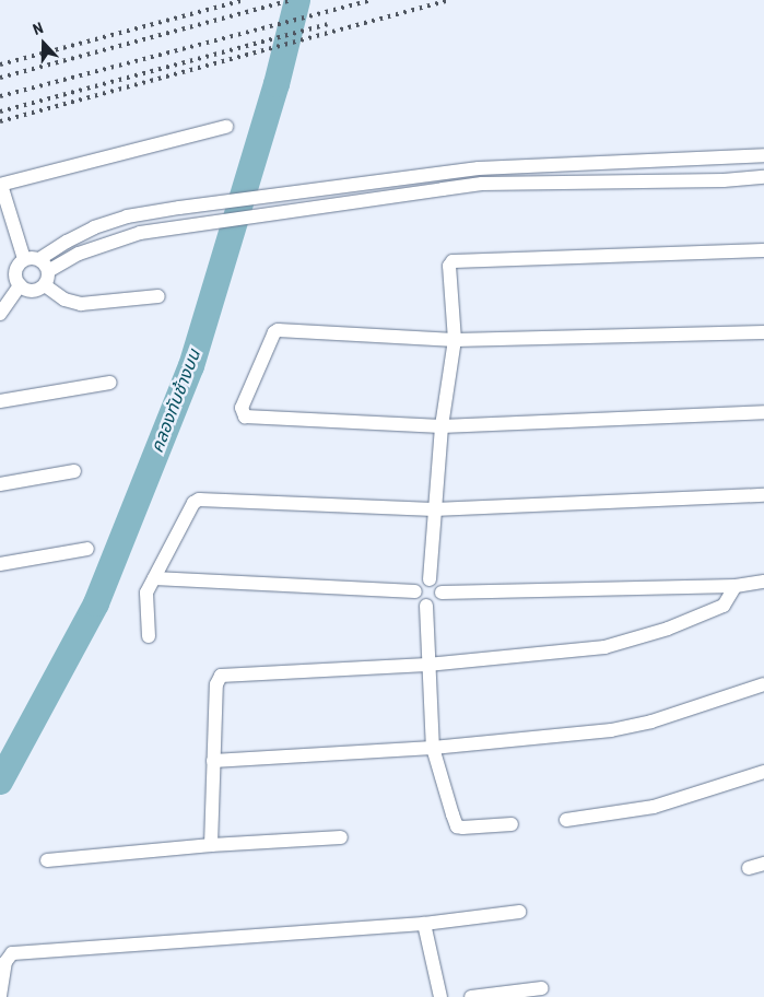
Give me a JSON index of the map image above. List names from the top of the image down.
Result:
{
  "water": ["คลองทับช้างบน"],
  "north": "top"
}
